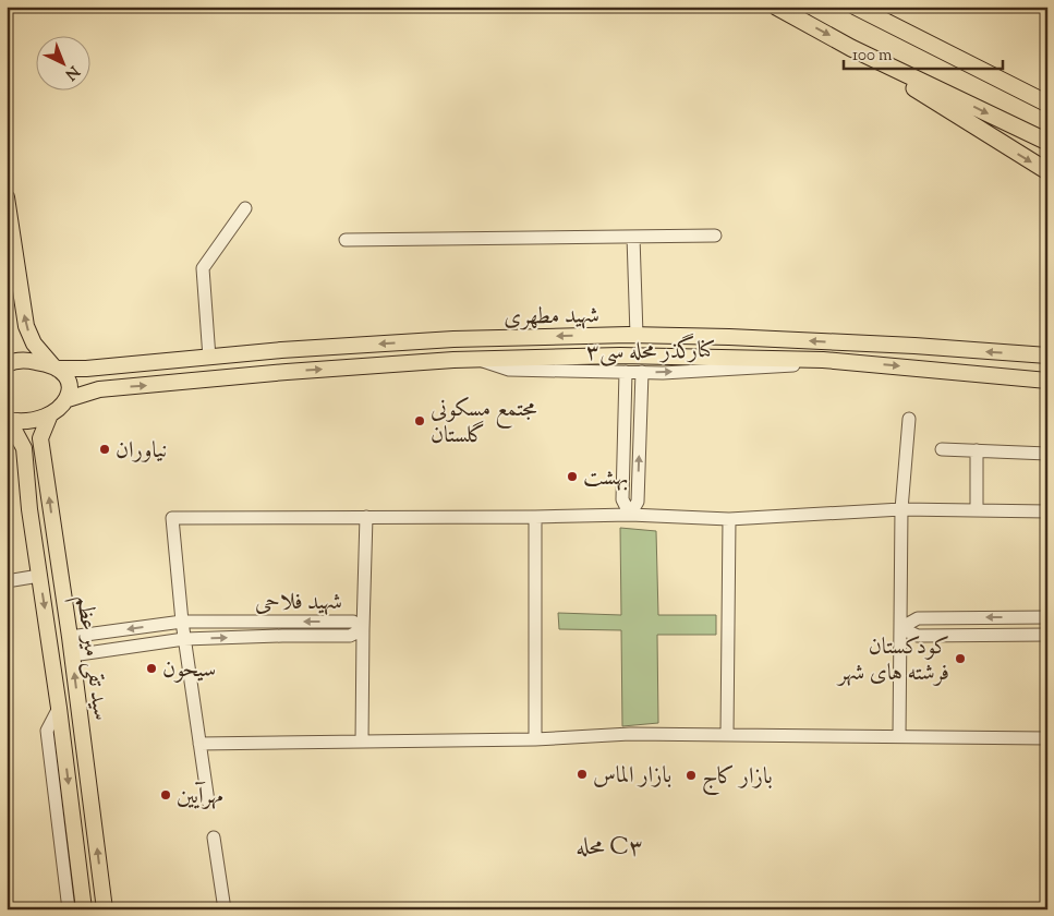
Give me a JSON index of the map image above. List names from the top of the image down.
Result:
{
  "streets": {
    "main road": ["شهید مطهری", "سید تقی میر عظم"],
    "street": ["کنارگذر محله سی۳", "شهید فلاحی"]
  },
  "crossings": [
    ["شهید مطهری", "کنارگذر محله سی۳"],
    ["شهید فلاحی", "سید تقی میر عظم"]
  ],
  "one_way": ["کنارگذر محله سی۳"],
  "districts": ["محله C۳"],
  "places": [
    "مجتمع مسکونی گلستان",
    "نیاوران",
    "بهشت",
    "کودکستان فرشته های شهر",
    "سیحون",
    "بازار الماس",
    "بازار کاج",
    "مهرآیین"
  ],
  "scale_bar": "100 m",
  "north": "bottom right"
}
